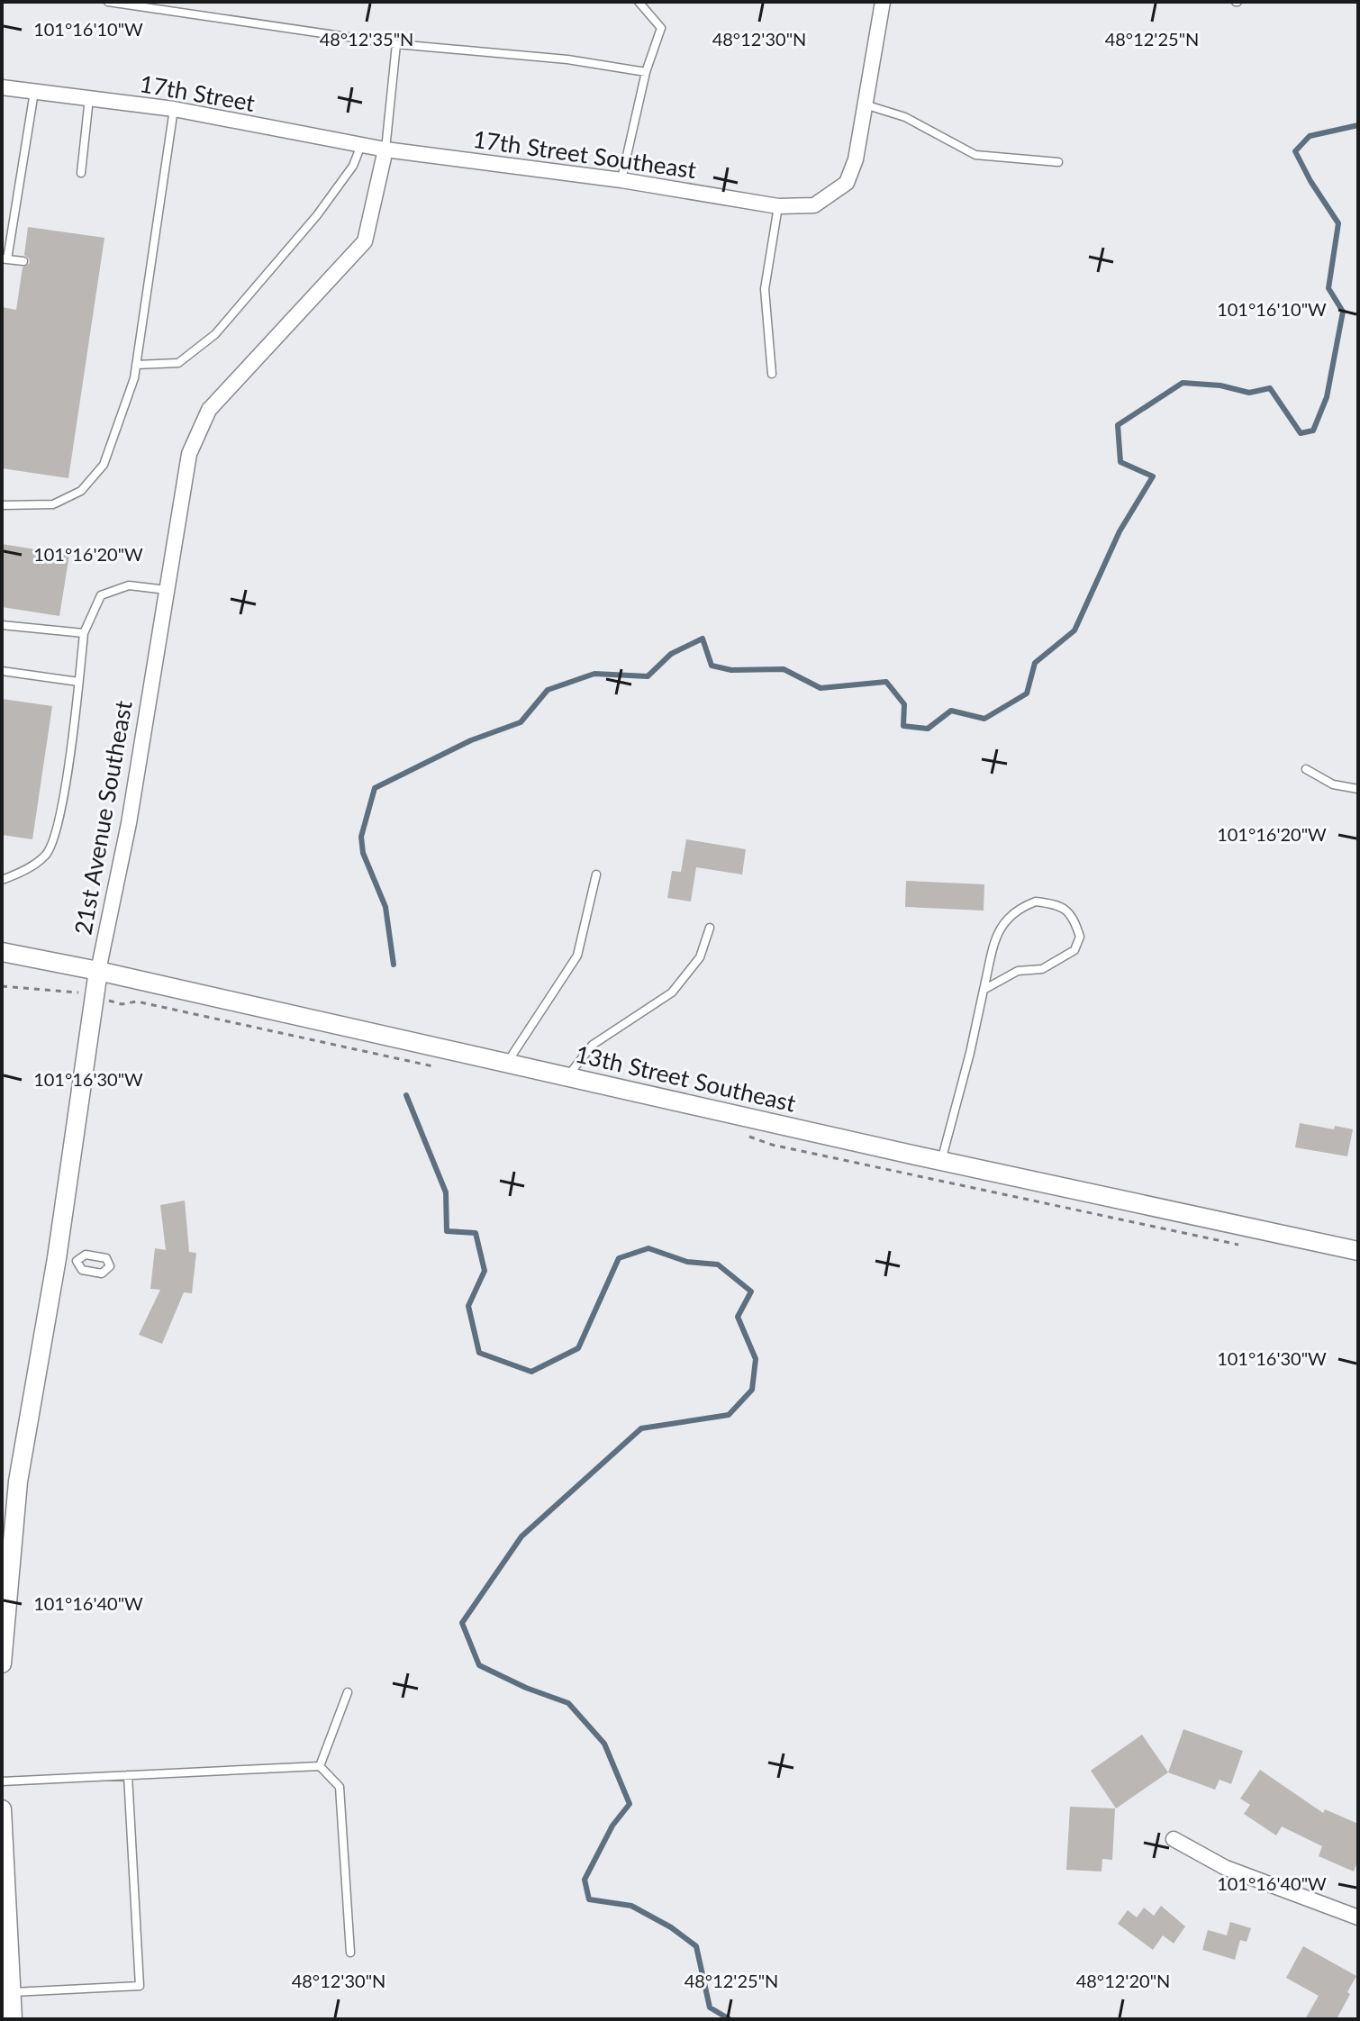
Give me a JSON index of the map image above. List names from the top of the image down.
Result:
{
  "streets": {
    "street": [
      "17th Street",
      "17th Street Southeast",
      "21st Avenue Southeast",
      "13th Street Southeast"
    ]
  },
  "crossings": [
    ["17th Street", "17th Street Southeast"],
    ["17th Street", "21st Avenue Southeast"],
    ["17th Street Southeast", "21st Avenue Southeast"],
    ["21st Avenue Southeast", "13th Street Southeast"]
  ],
  "coordinates": [
    "101°16'10\"W",
    "48°12'35\"N",
    "48°12'30\"N",
    "48°12'25\"N",
    "101°16'20\"W",
    "101°16'30\"W",
    "101°16'40\"W",
    "48°12'20\"N"
  ]
}
